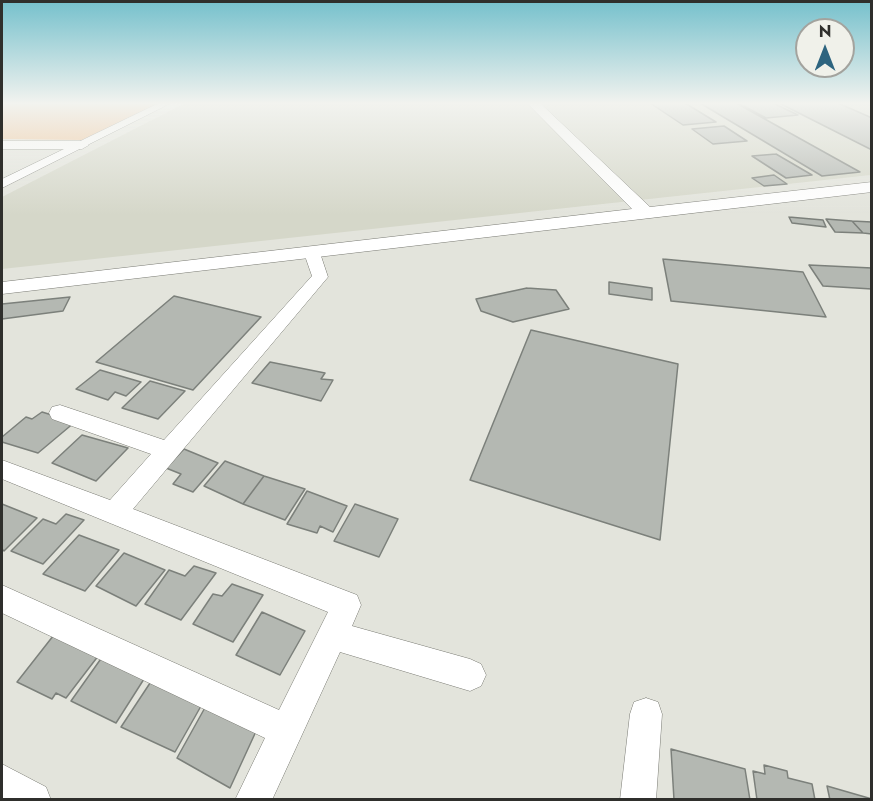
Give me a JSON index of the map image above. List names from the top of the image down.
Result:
{
  "north": "top"
}
